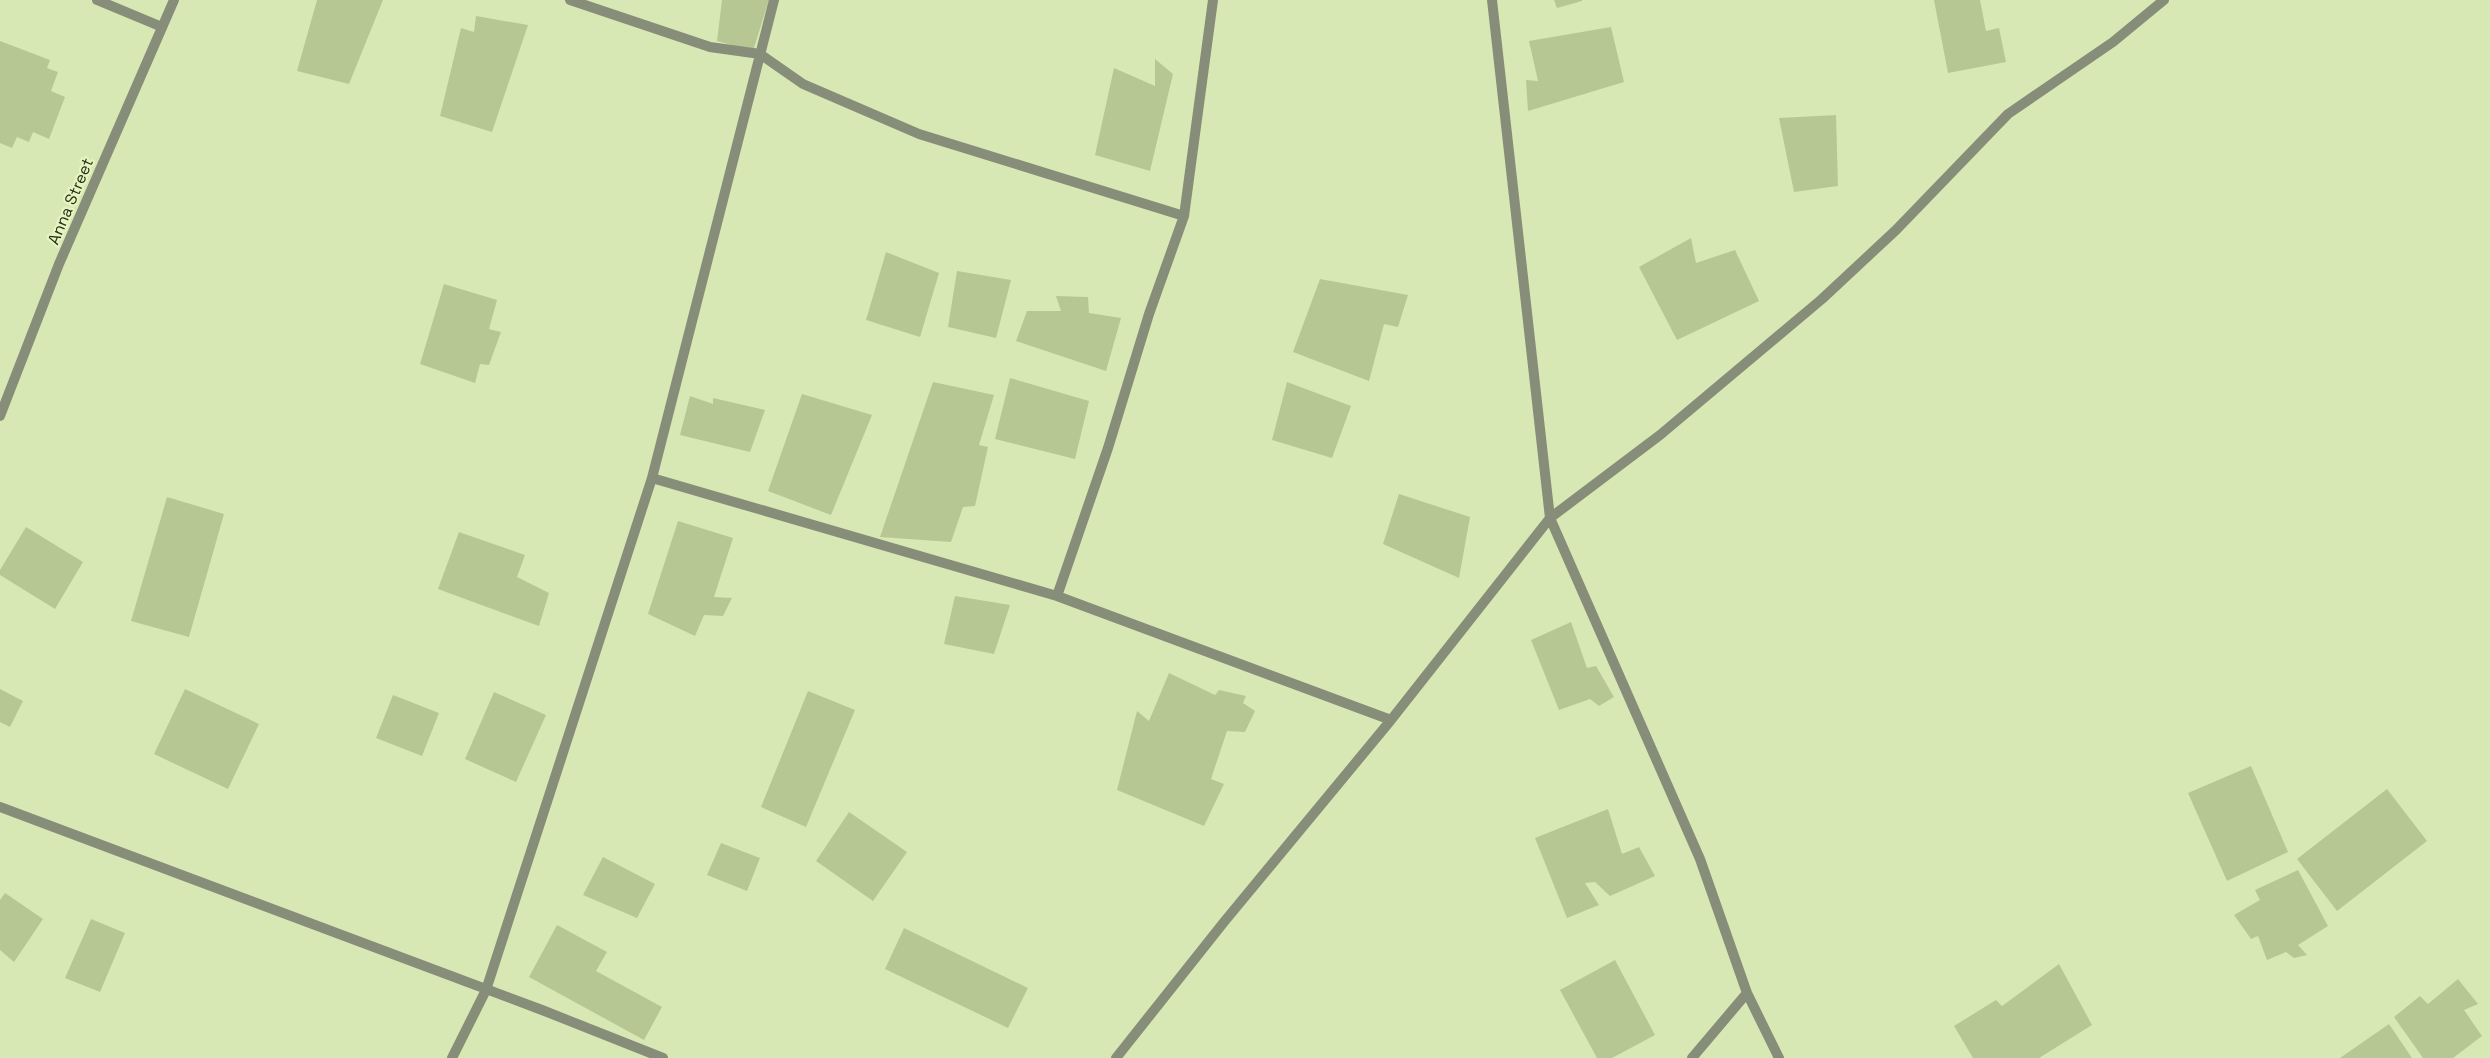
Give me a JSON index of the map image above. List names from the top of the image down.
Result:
{
  "streets": {
    "street": ["Anna Street"]
  }
}
